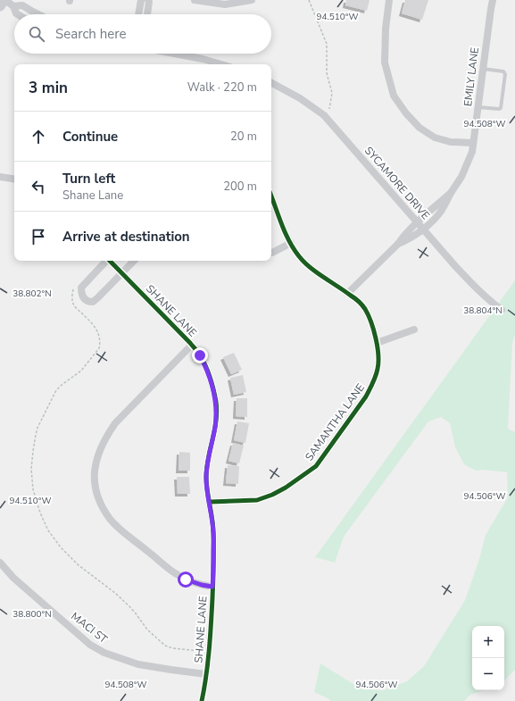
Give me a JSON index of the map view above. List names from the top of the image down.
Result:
{
  "streets": {
    "street": [
      "EMILY LANE",
      "SYCAMORE DRIVE",
      "SHANE LANE",
      "SAMANTHA LANE",
      "MACI ST"
    ]
  },
  "crossings": [
    ["EMILY LANE", "SYCAMORE DRIVE"],
    ["SHANE LANE", "SAMANTHA LANE"],
    ["SHANE LANE", "MACI ST"]
  ],
  "page": {
    "search": "Search here",
    "heading": ["3 min", "Walk · 220 m"],
    "list": [
      ["Continue", "20 m"],
      ["Turn left", "Shane Lane", "200 m"],
      "Arrive at destination"
    ],
    "map_buttons": ["+", "−"]
  },
  "coordinates": [
    "94.510°W",
    "94.508°W",
    "38.802°N",
    "38.804°N",
    "94.506°W",
    "38.800°N"
  ]
}
